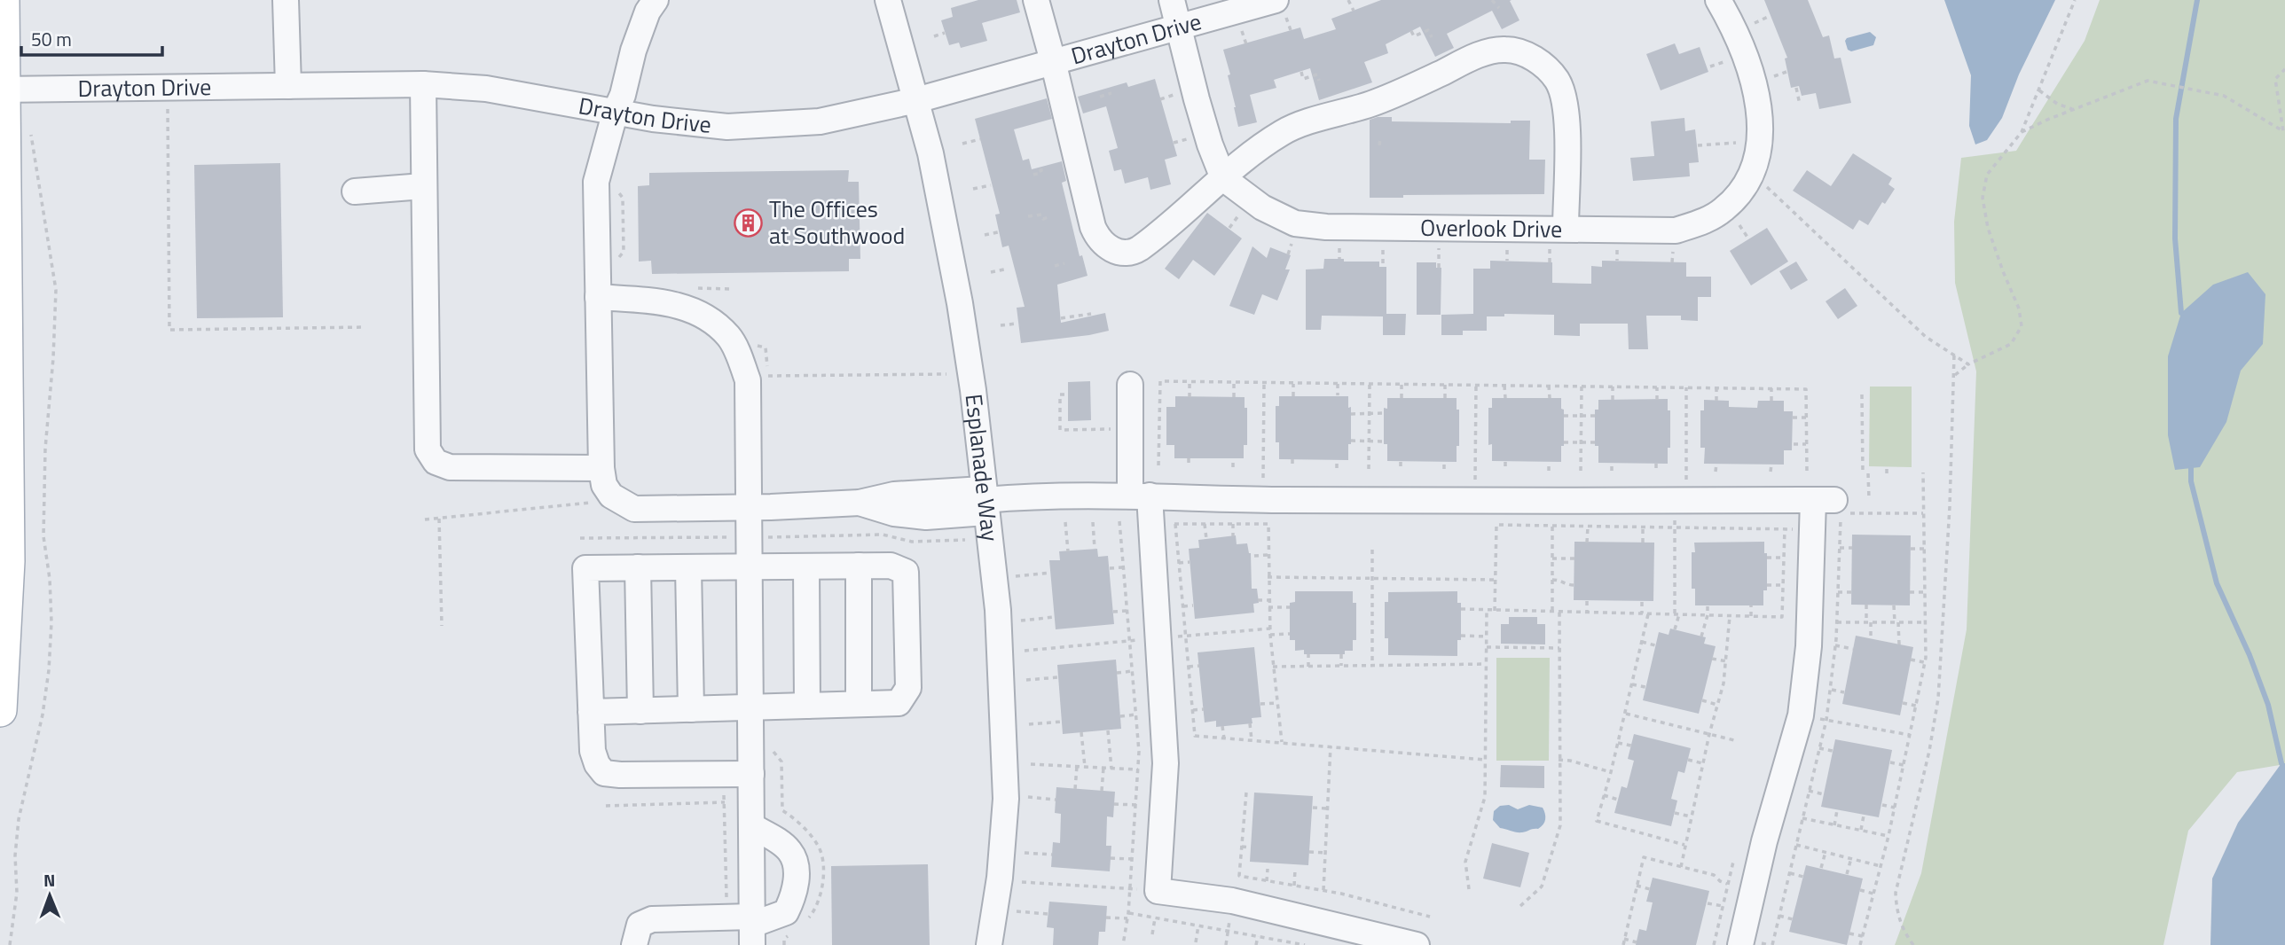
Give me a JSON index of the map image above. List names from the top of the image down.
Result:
{
  "streets": {
    "street": ["Drayton Drive", "Overlook Drive", "Esplanade Way"]
  },
  "crossings": [
    ["Drayton Drive", "Esplanade Way"]
  ],
  "places": {
    "building": ["The Offices at Southwood"]
  },
  "scale_bar": "50 m",
  "north": "top"
}
